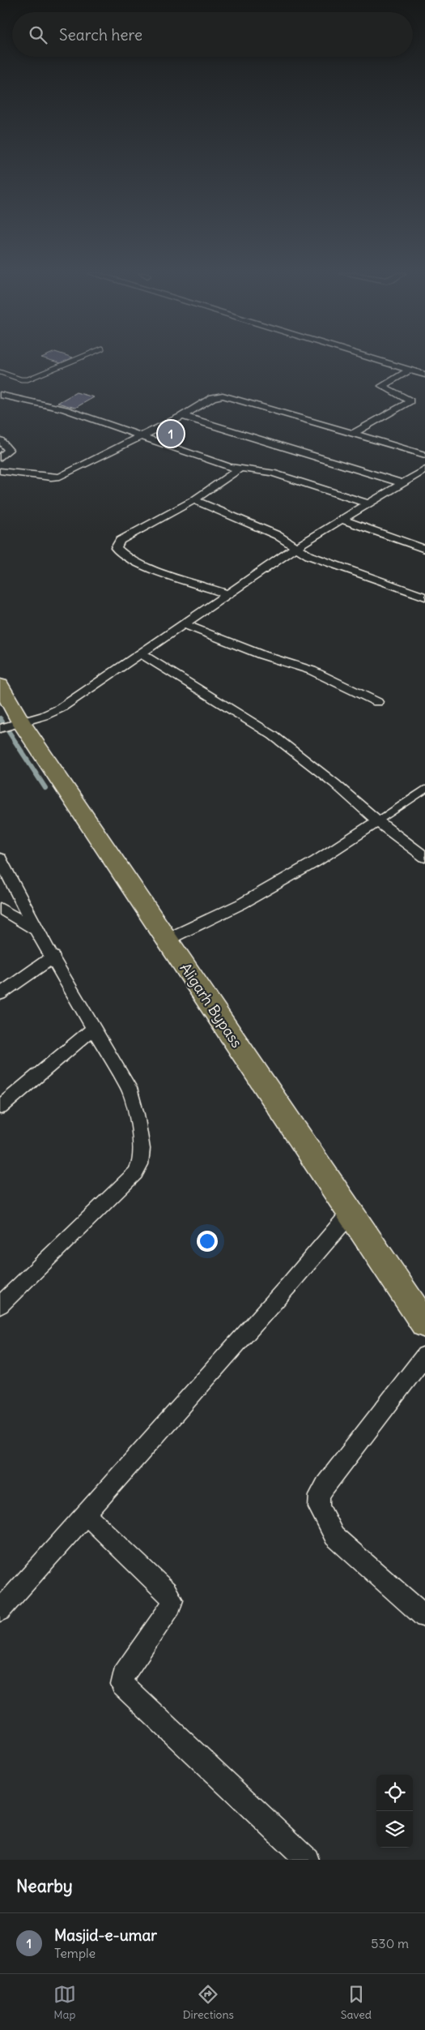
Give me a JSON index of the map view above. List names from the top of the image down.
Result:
{
  "streets": {
    "highway": ["Aligarh Bypass"]
  },
  "page": {
    "search": "Search here",
    "pins": "1",
    "heading": "Nearby",
    "list": [
      {
        "mark": "1",
        "name": "Masjid-e-umar",
        "note": "Temple",
        "value": "530 m"
      }
    ],
    "nav": ["Map", "Directions", "Saved"]
  }
}
